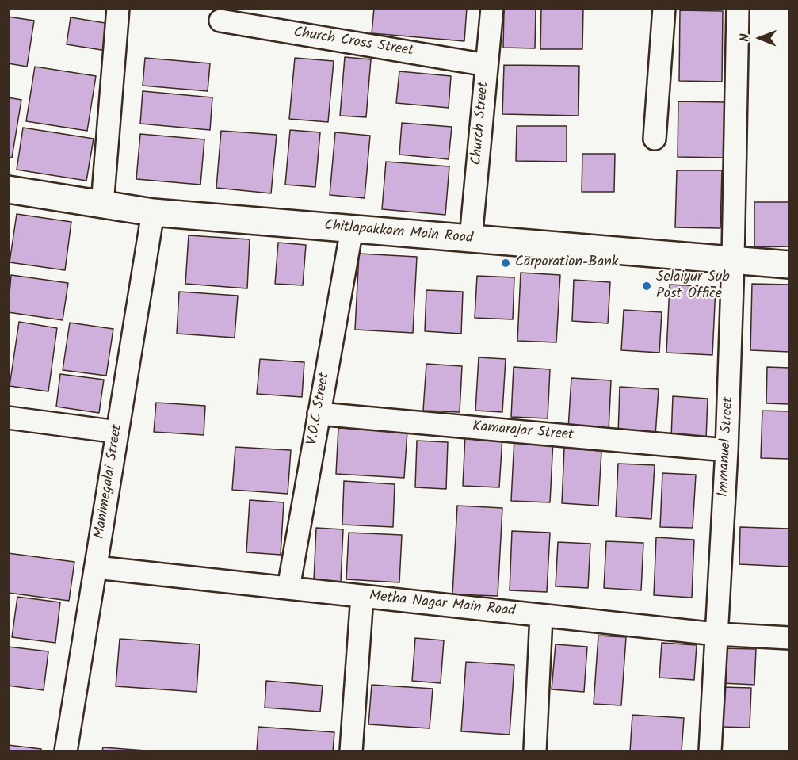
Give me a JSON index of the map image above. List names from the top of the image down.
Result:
{
  "streets": {
    "street": [
      "Church Cross Street",
      "Church Street",
      "Chitlapakkam Main Road",
      "V.O.C Street",
      "Kamarajar Street",
      "Immanuel Street",
      "Manimegalai Street",
      "Metha Nagar Main Road"
    ]
  },
  "crossings": [
    ["Church Cross Street", "Church Street"],
    ["Church Street", "Chitlapakkam Main Road"],
    ["Chitlapakkam Main Road", "V.O.C Street"],
    ["Chitlapakkam Main Road", "Immanuel Street"],
    ["Chitlapakkam Main Road", "Manimegalai Street"],
    ["V.O.C Street", "Kamarajar Street"],
    ["V.O.C Street", "Metha Nagar Main Road"],
    ["Kamarajar Street", "Immanuel Street"],
    ["Immanuel Street", "Metha Nagar Main Road"],
    ["Manimegalai Street", "Metha Nagar Main Road"]
  ],
  "places": ["Corporation Bank", "Selaiyur Sub Post Office"],
  "north": "left"
}
